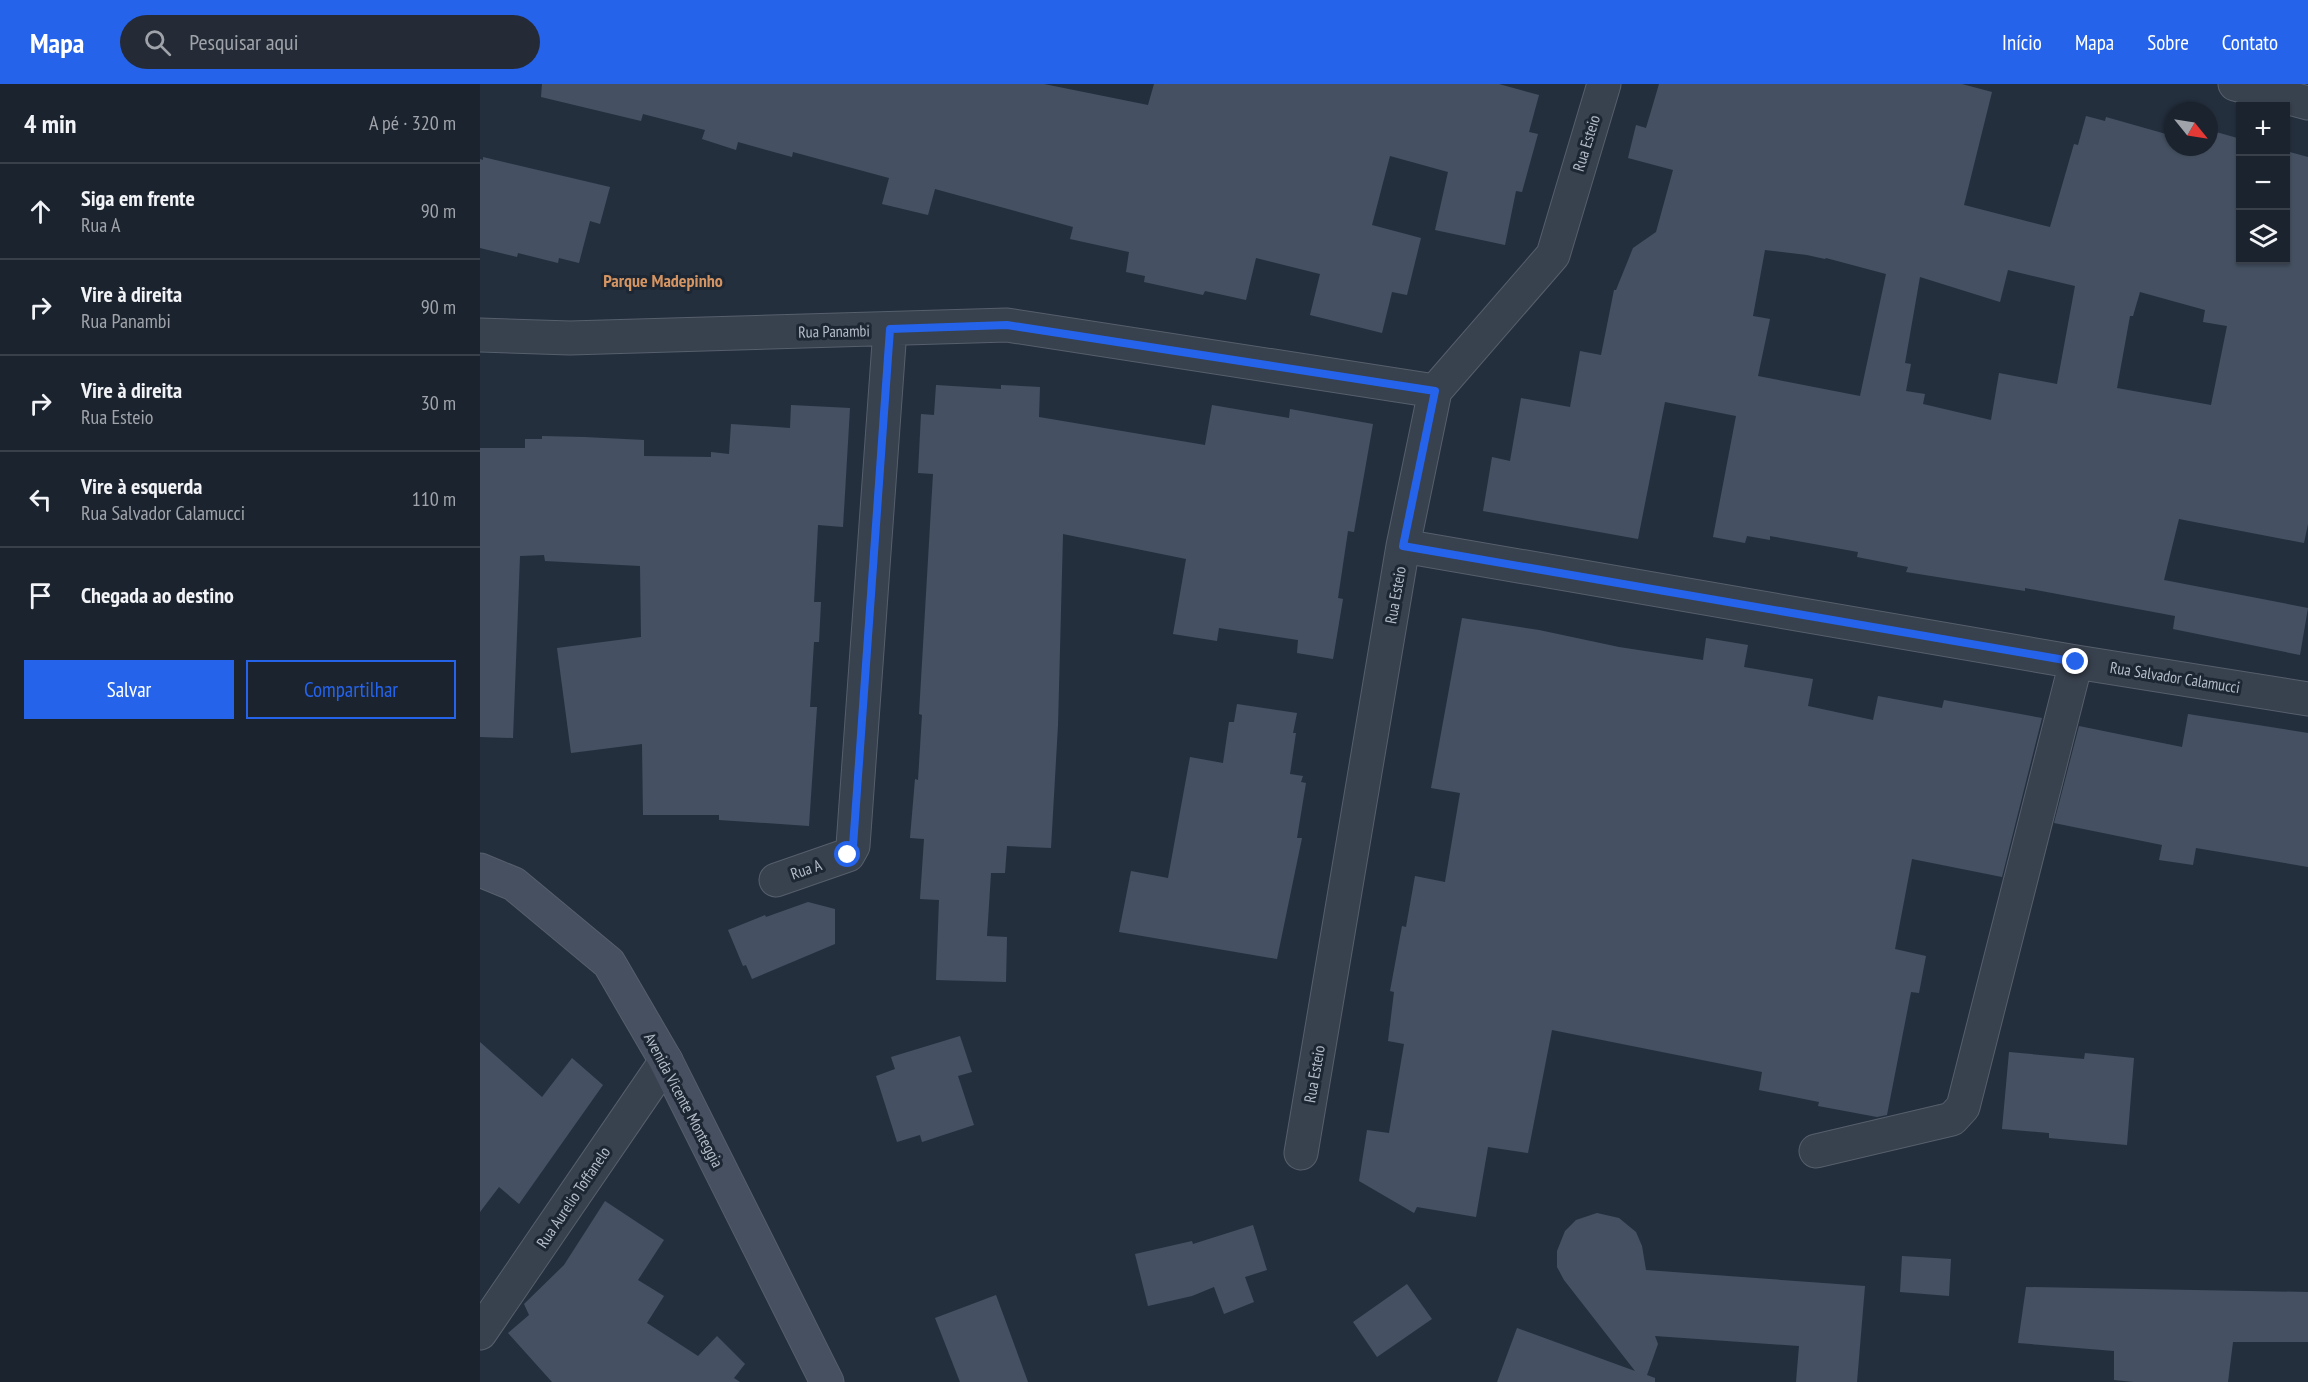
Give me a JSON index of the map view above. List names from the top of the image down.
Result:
{
  "streets": {
    "main road": ["Avenida Vicente Monteggia"],
    "street": [
      "Rua Esteio",
      "Rua Panambi",
      "Rua Salvador Calamucci",
      "Rua A",
      "Rua Aurelio Toffanelo"
    ]
  },
  "crossings": [
    ["Rua Esteio", "Rua Panambi"],
    ["Rua Esteio", "Rua Salvador Calamucci"],
    ["Rua Panambi", "Rua A"],
    ["Avenida Vicente Monteggia", "Rua Aurelio Toffanelo"]
  ],
  "districts": ["Parque Madepinho"],
  "north": "bottom right",
  "page": {
    "header": "Mapa",
    "search": "Pesquisar aqui",
    "nav": [
      "Início",
      "Mapa",
      "Sobre",
      "Contato"
    ],
    "heading": ["4 min", "A pé · 320 m"],
    "map_buttons": ["+", "−"],
    "list": [
      ["Siga em frente", "Rua A", "90 m"],
      ["Vire à direita", "Rua Panambi", "90 m"],
      ["Vire à direita", "Rua Esteio", "30 m"],
      ["Vire à esquerda", "Rua Salvador Calamucci", "110 m"],
      "Chegada ao destino"
    ],
    "buttons": ["Salvar", "Compartilhar"]
  }
}
